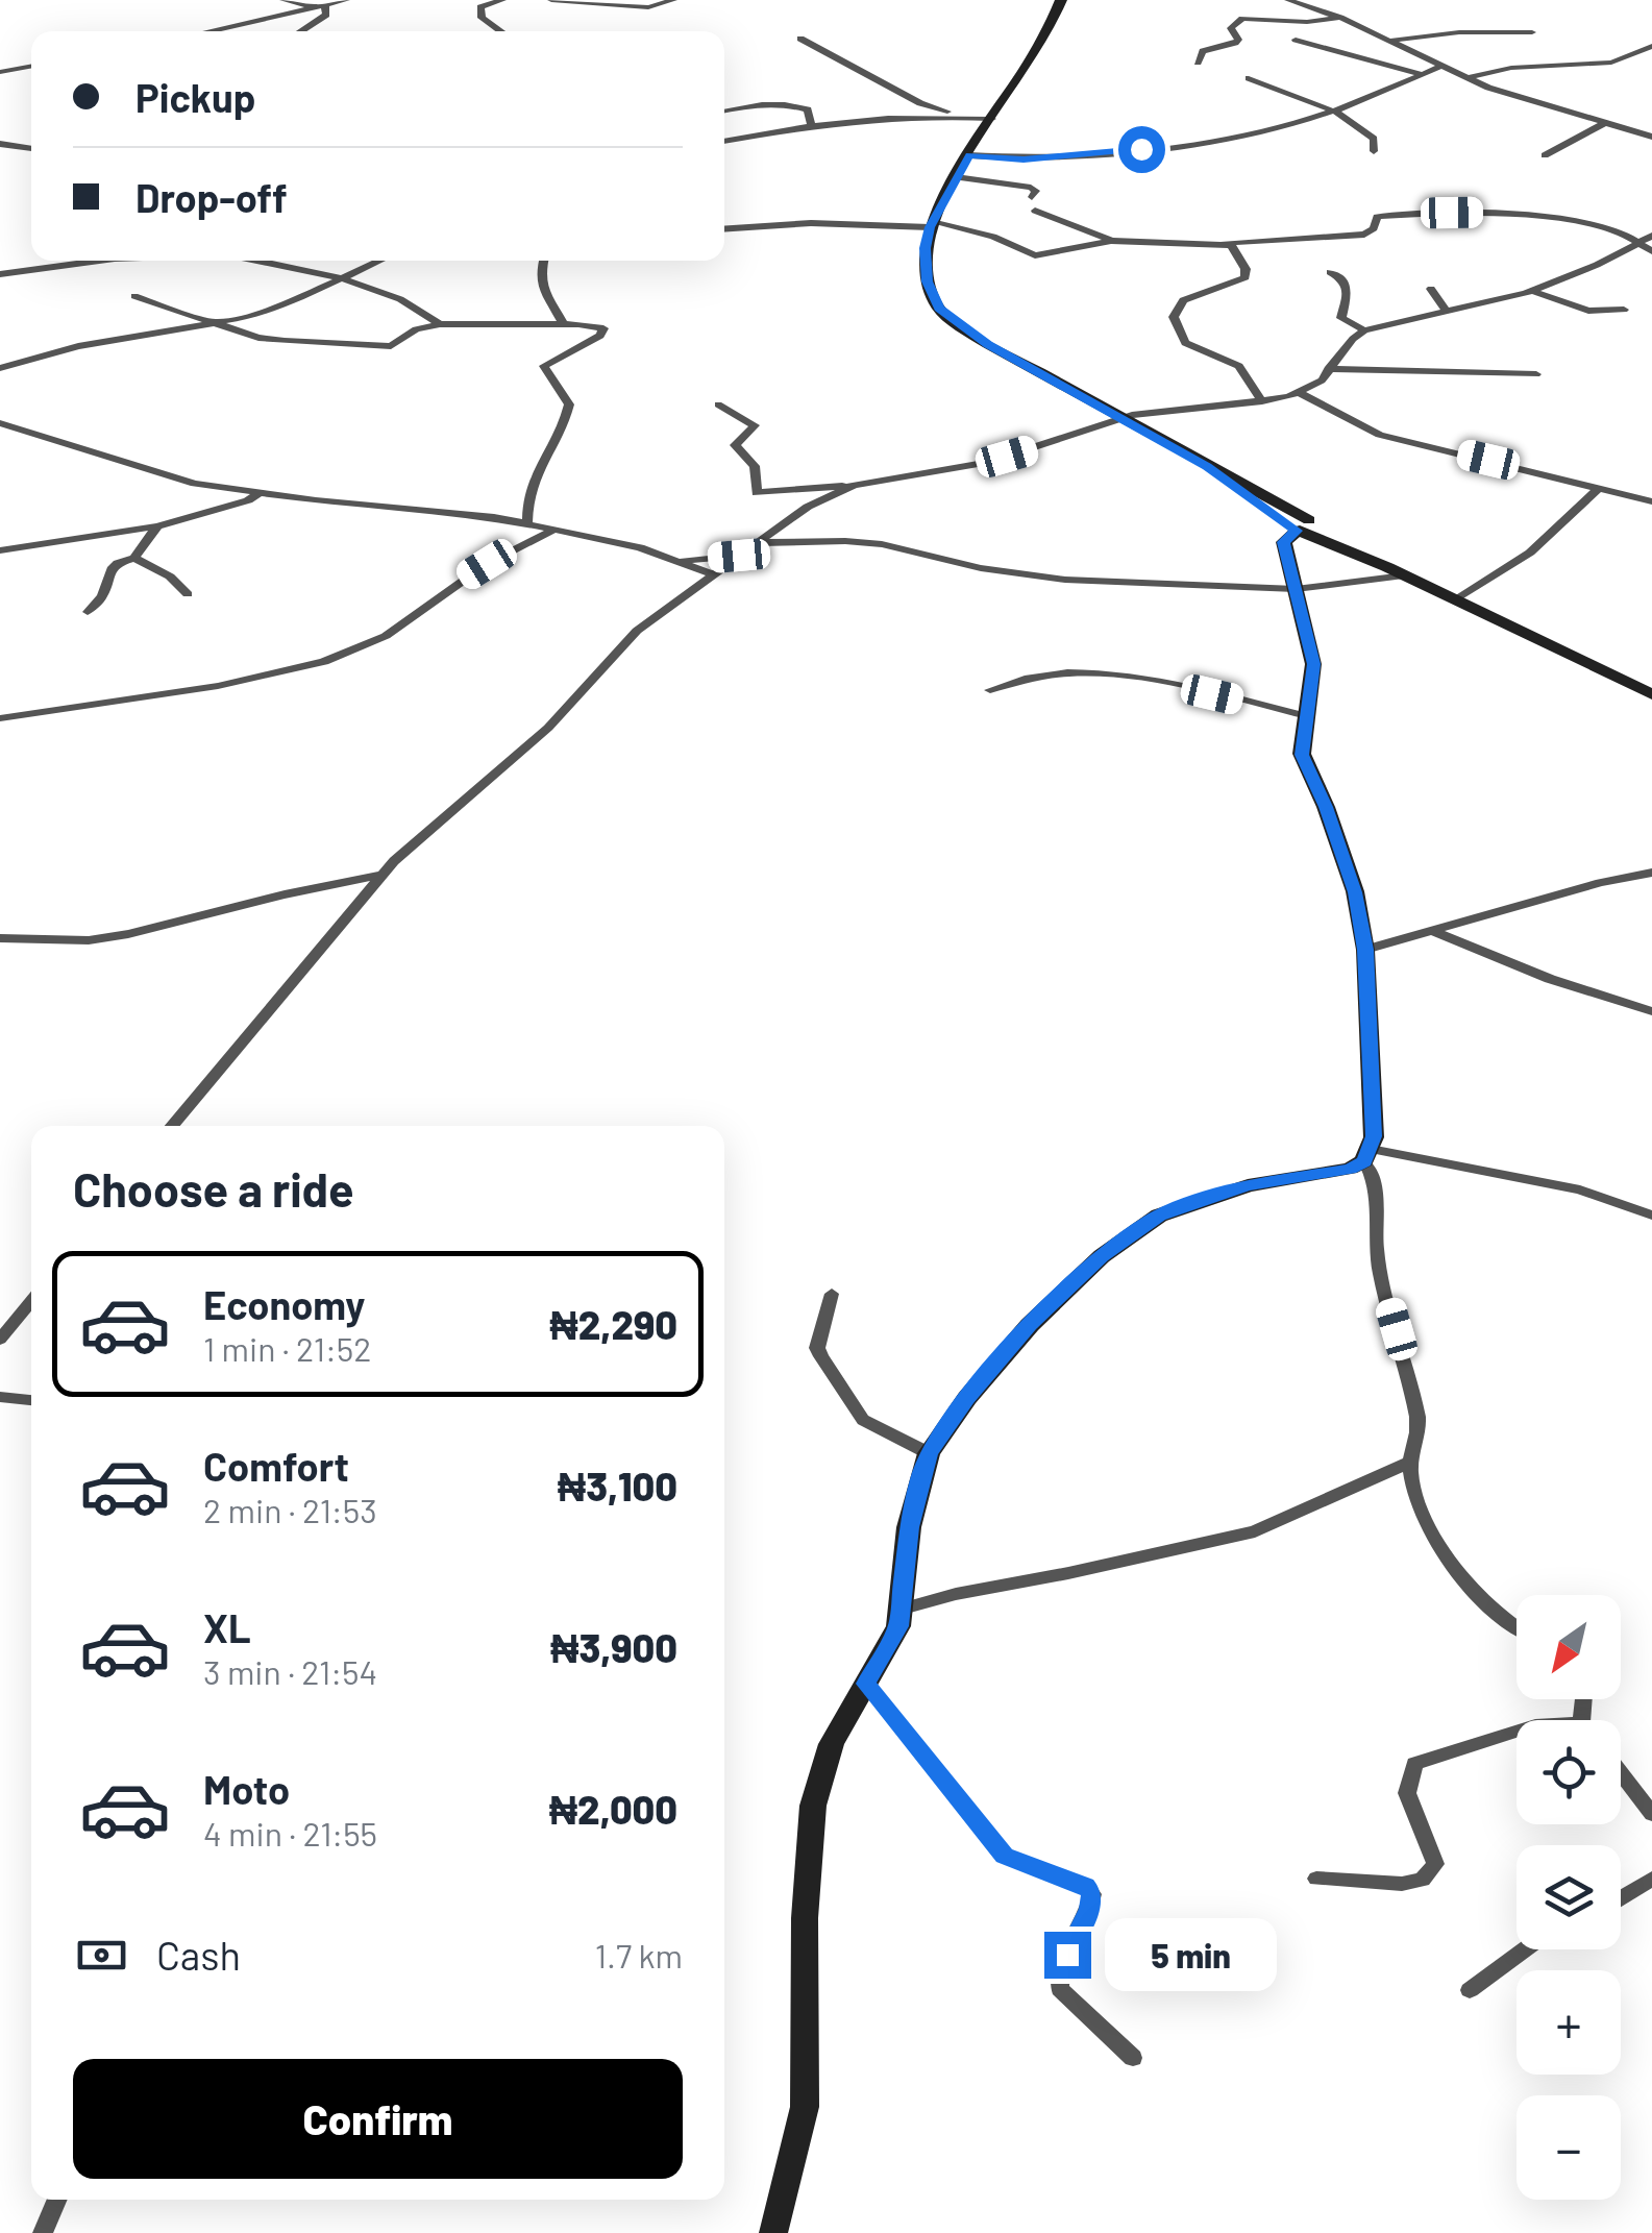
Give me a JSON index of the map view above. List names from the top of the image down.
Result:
{
  "north": "bottom left",
  "page": {
    "banner": ["Pickup", "Drop-off"],
    "heading": "Choose a ride",
    "list": [
      {
        "name": "Economy",
        "note": "1 min · 21:52",
        "value": "₦2,290"
      },
      {
        "name": "Comfort",
        "note": "2 min · 21:53",
        "value": "₦3,100"
      },
      {
        "name": "XL",
        "note": "3 min · 21:54",
        "value": "₦3,900"
      },
      {
        "name": "Moto",
        "note": "4 min · 21:55",
        "value": "₦2,000"
      }
    ],
    "map_buttons": ["+", "−"],
    "pay": ["Cash", "1.7 km"],
    "bubble": "5 min",
    "buttons": "Confirm"
  }
}
